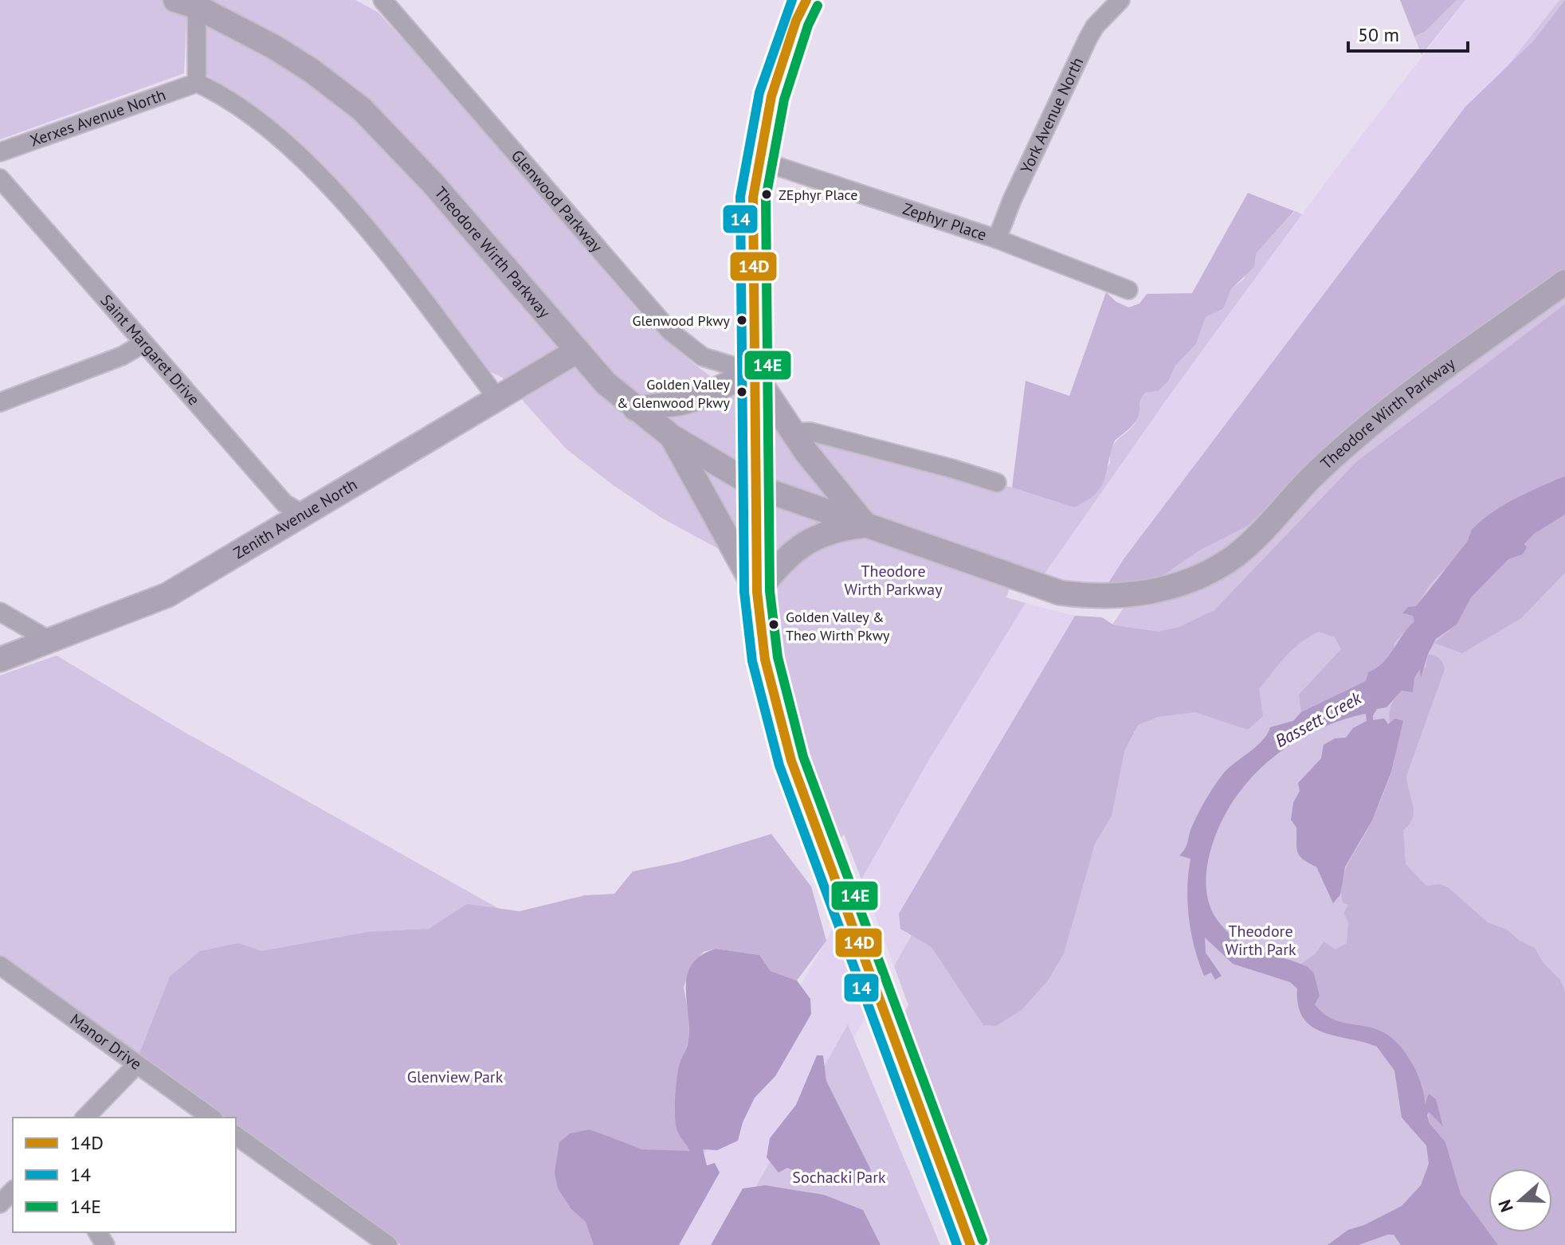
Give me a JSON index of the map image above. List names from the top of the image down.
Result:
{
  "streets": {
    "street": [
      "York Avenue North",
      "Xerxes Avenue North",
      "Glenwood Parkway",
      "Zephyr Place",
      "Theodore Wirth Parkway",
      "Saint Margaret Drive",
      "Zenith Avenue North",
      "Manor Drive"
    ]
  },
  "crossings": [
    ["York Avenue North", "Zephyr Place"],
    ["Theodore Wirth Parkway", "Zenith Avenue North"],
    ["Saint Margaret Drive", "Zenith Avenue North"]
  ],
  "water": ["Bassett Creek"],
  "parks": [
    "Theodore Wirth Parkway",
    "Theodore Wirth Park",
    "Glenview Park",
    "Sochacki Park"
  ],
  "places": [
    "ZEphyr Place",
    "Glenwood Pkwy",
    "Golden Valley & Glenwood Pkwy",
    "Golden Valley & Theo Wirth Pkwy"
  ],
  "lines": ["transit line 14D", "transit line 14", "transit line 14E"],
  "legend": ["14D", "14", "14E"],
  "scale_bar": "50 m",
  "north": "left"
}
